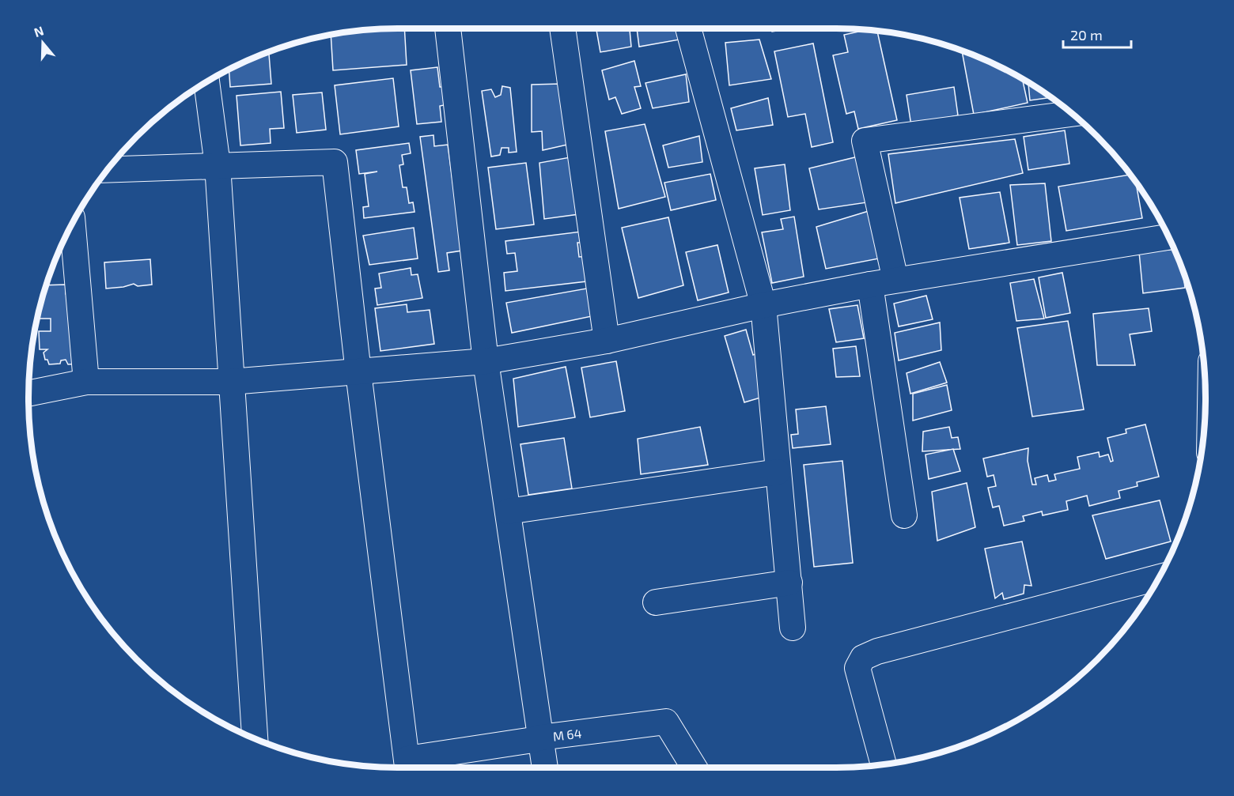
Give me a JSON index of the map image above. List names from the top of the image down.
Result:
{
  "streets": {
    "street": ["M 64"]
  },
  "scale_bar": "20 m",
  "north": "top"
}
